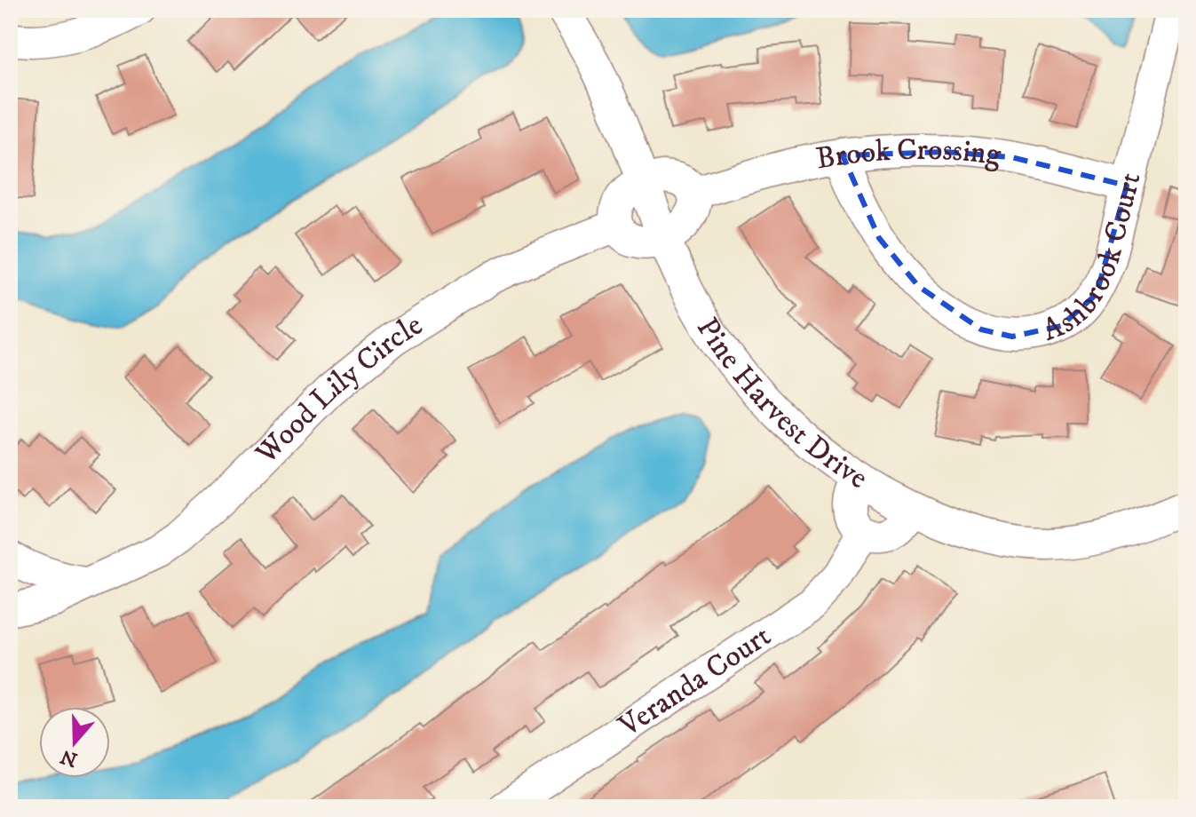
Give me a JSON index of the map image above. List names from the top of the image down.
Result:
{
  "streets": {
    "street": [
      "Brook Crossing",
      "Ashbrook Court",
      "Wood Lily Circle",
      "Pine Harvest Drive",
      "Veranda Court"
    ]
  },
  "crossings": [
    ["Brook Crossing", "Ashbrook Court"]
  ],
  "north": "bottom"
}
